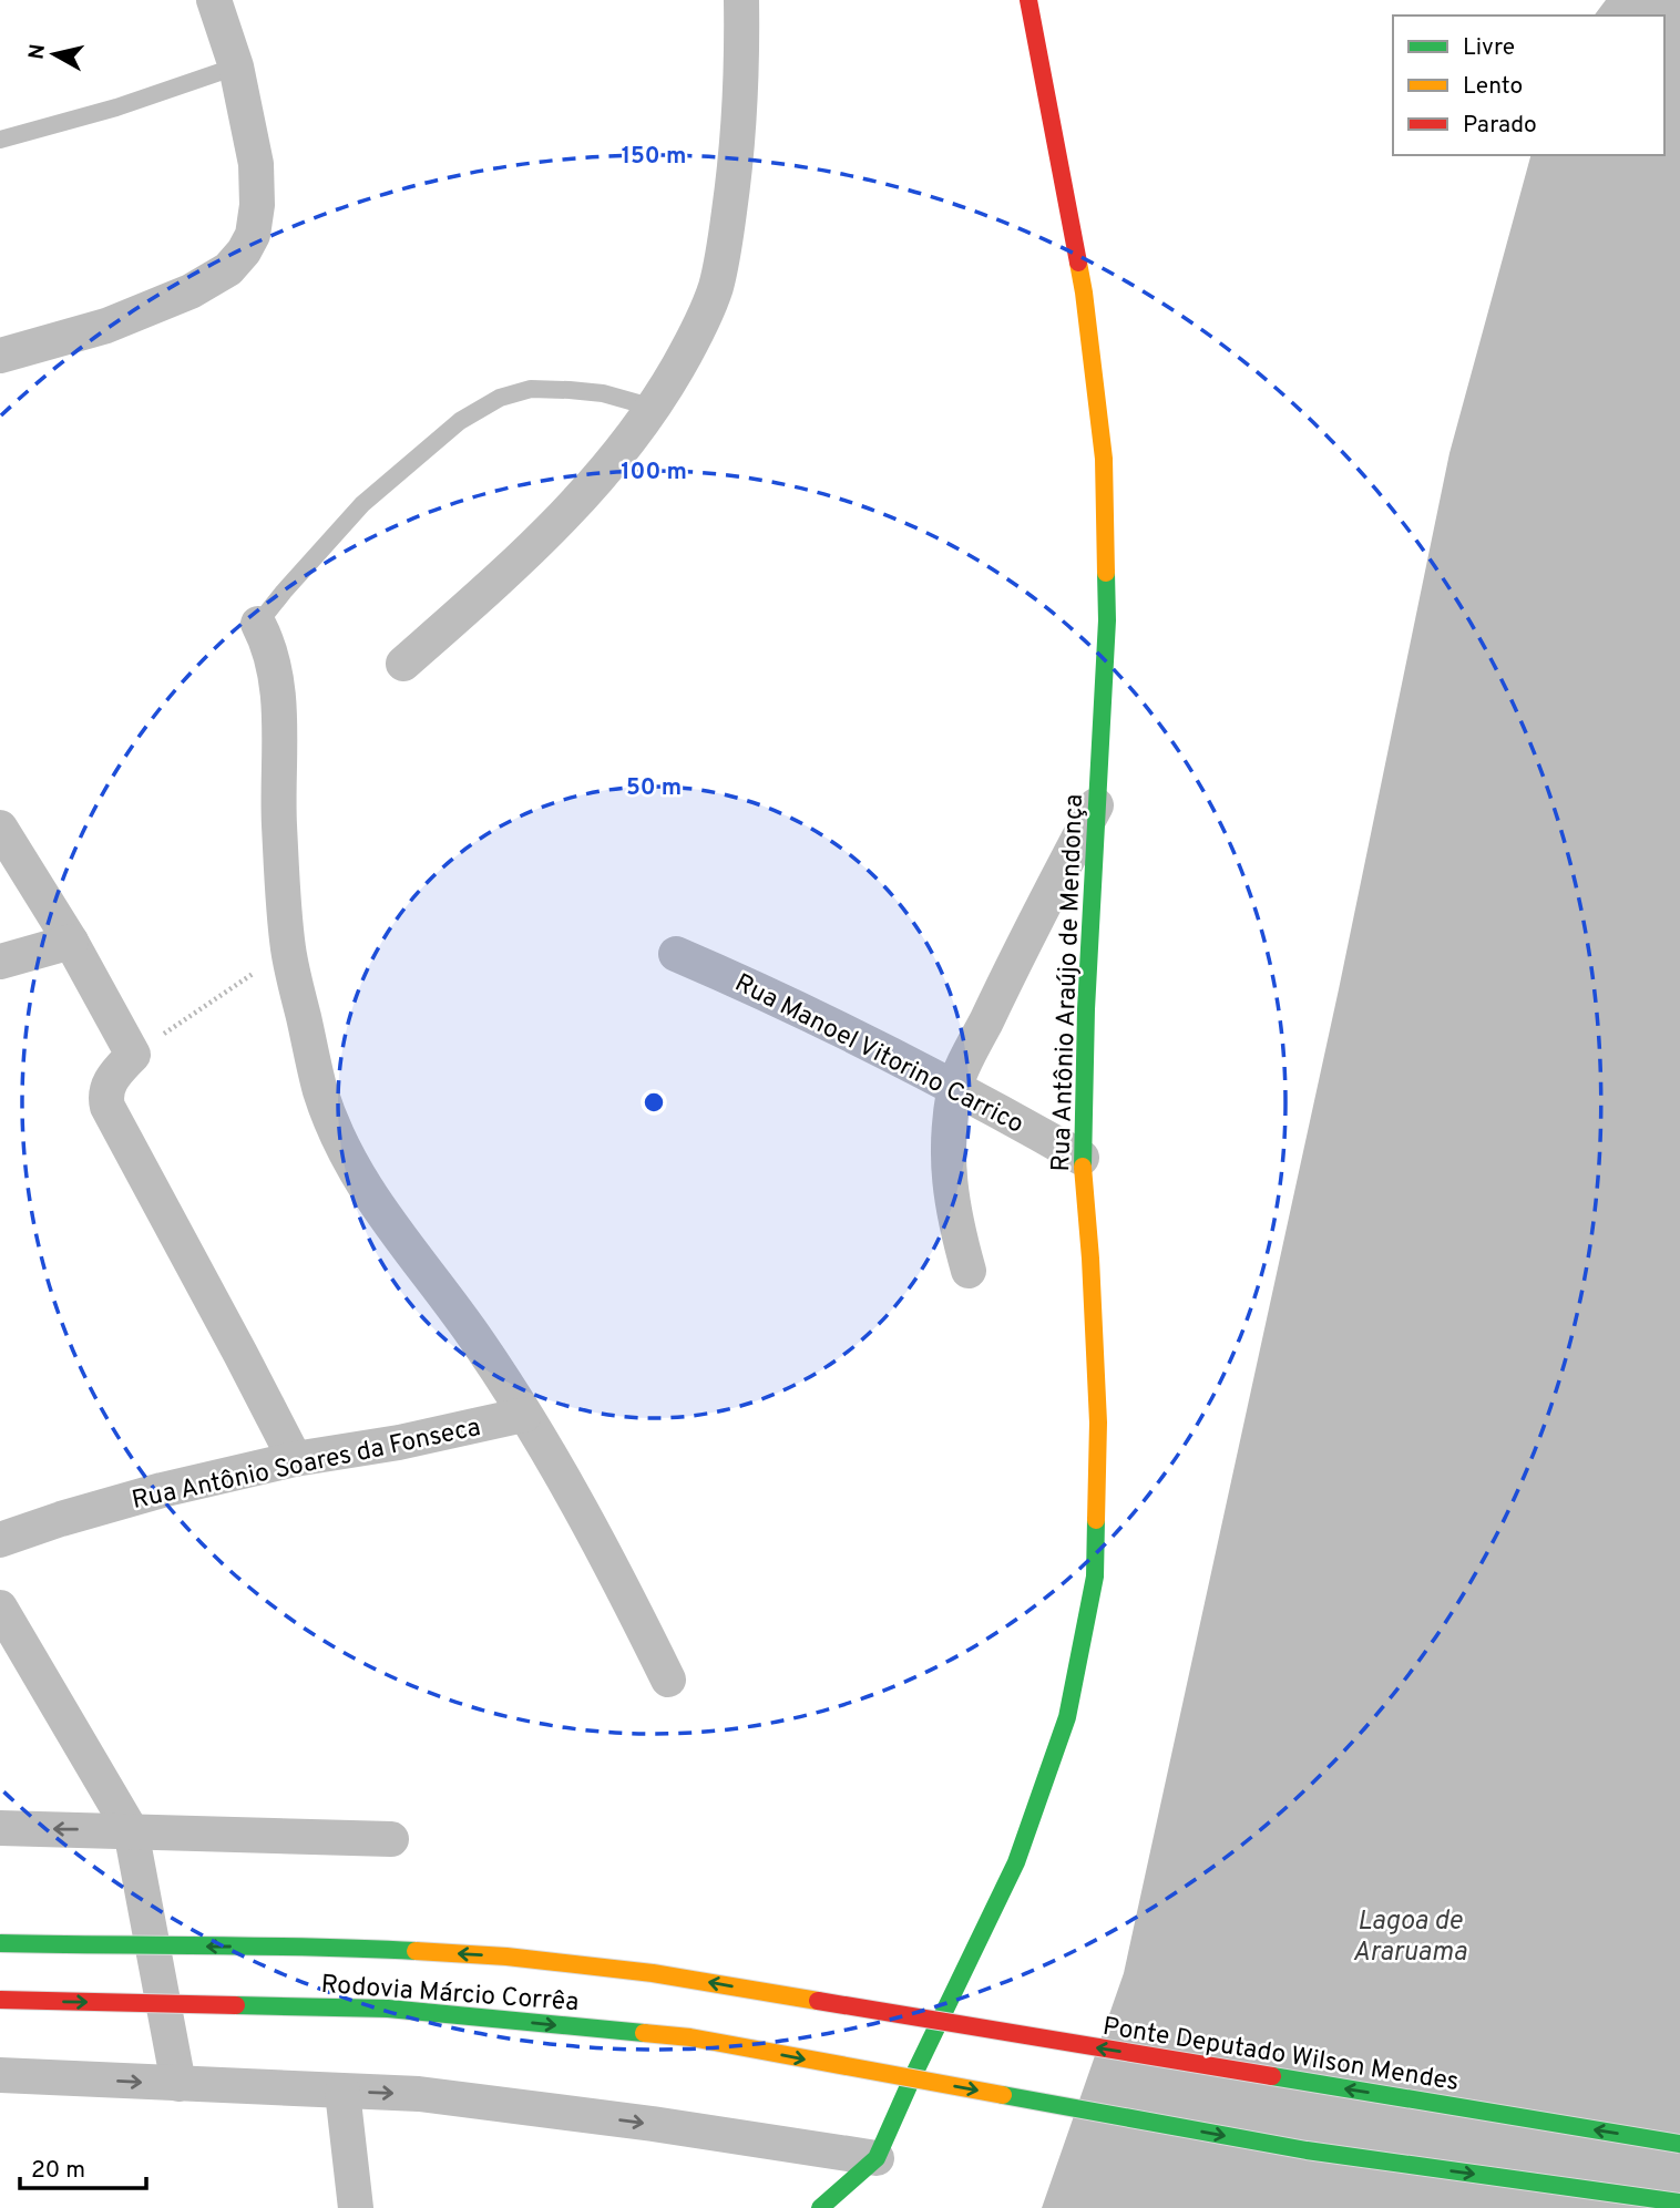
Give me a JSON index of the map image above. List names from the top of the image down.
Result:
{
  "streets": {
    "main road": ["Rua Antônio Araújo de Mendonça", "Rodovia Márcio Corrêa", "Ponte Deputado Wilson Mendes"],
    "street": ["Rua Manoel Vitorino Carrico", "Rua Antônio Soares da Fonseca"]
  },
  "crossings": [
    ["Rua Antônio Araújo de Mendonça", "Rua Manoel Vitorino Carrico"],
    ["Rodovia Márcio Corrêa", "Ponte Deputado Wilson Mendes"]
  ],
  "one_way": ["Ponte Deputado Wilson Mendes"],
  "water": ["Lagoa de Araruama"],
  "legend": ["Livre", "Lento", "Parado"],
  "scale_bar": "20 m",
  "north": "left",
  "rings": ["150 m", "100 m", "50 m"]
}
